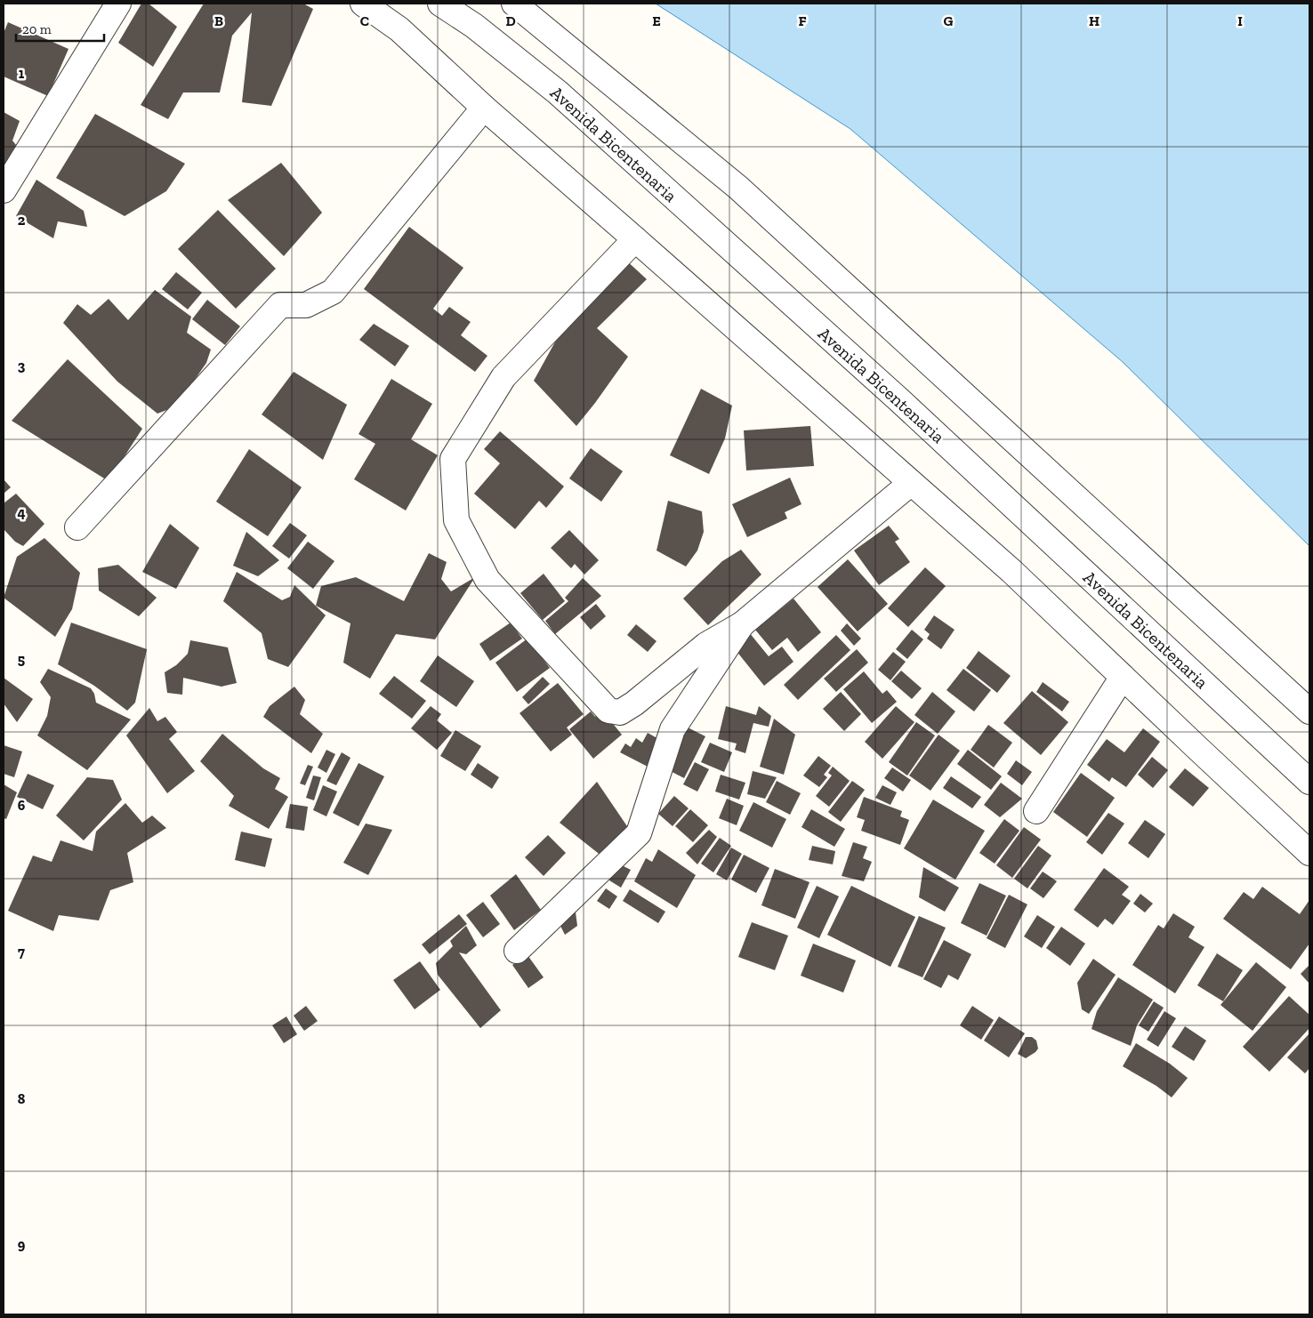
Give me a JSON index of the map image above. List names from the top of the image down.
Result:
{
  "streets": {
    "street": ["Avenida Bicentenaria"]
  },
  "scale_bar": "20 m",
  "grid": {
    "columns": [
      "B",
      "C",
      "D",
      "E",
      "F",
      "G",
      "H",
      "I"
    ],
    "rows": [
      "1",
      "2",
      "3",
      "4",
      "5",
      "6",
      "7",
      "8",
      "9"
    ]
  }
}
